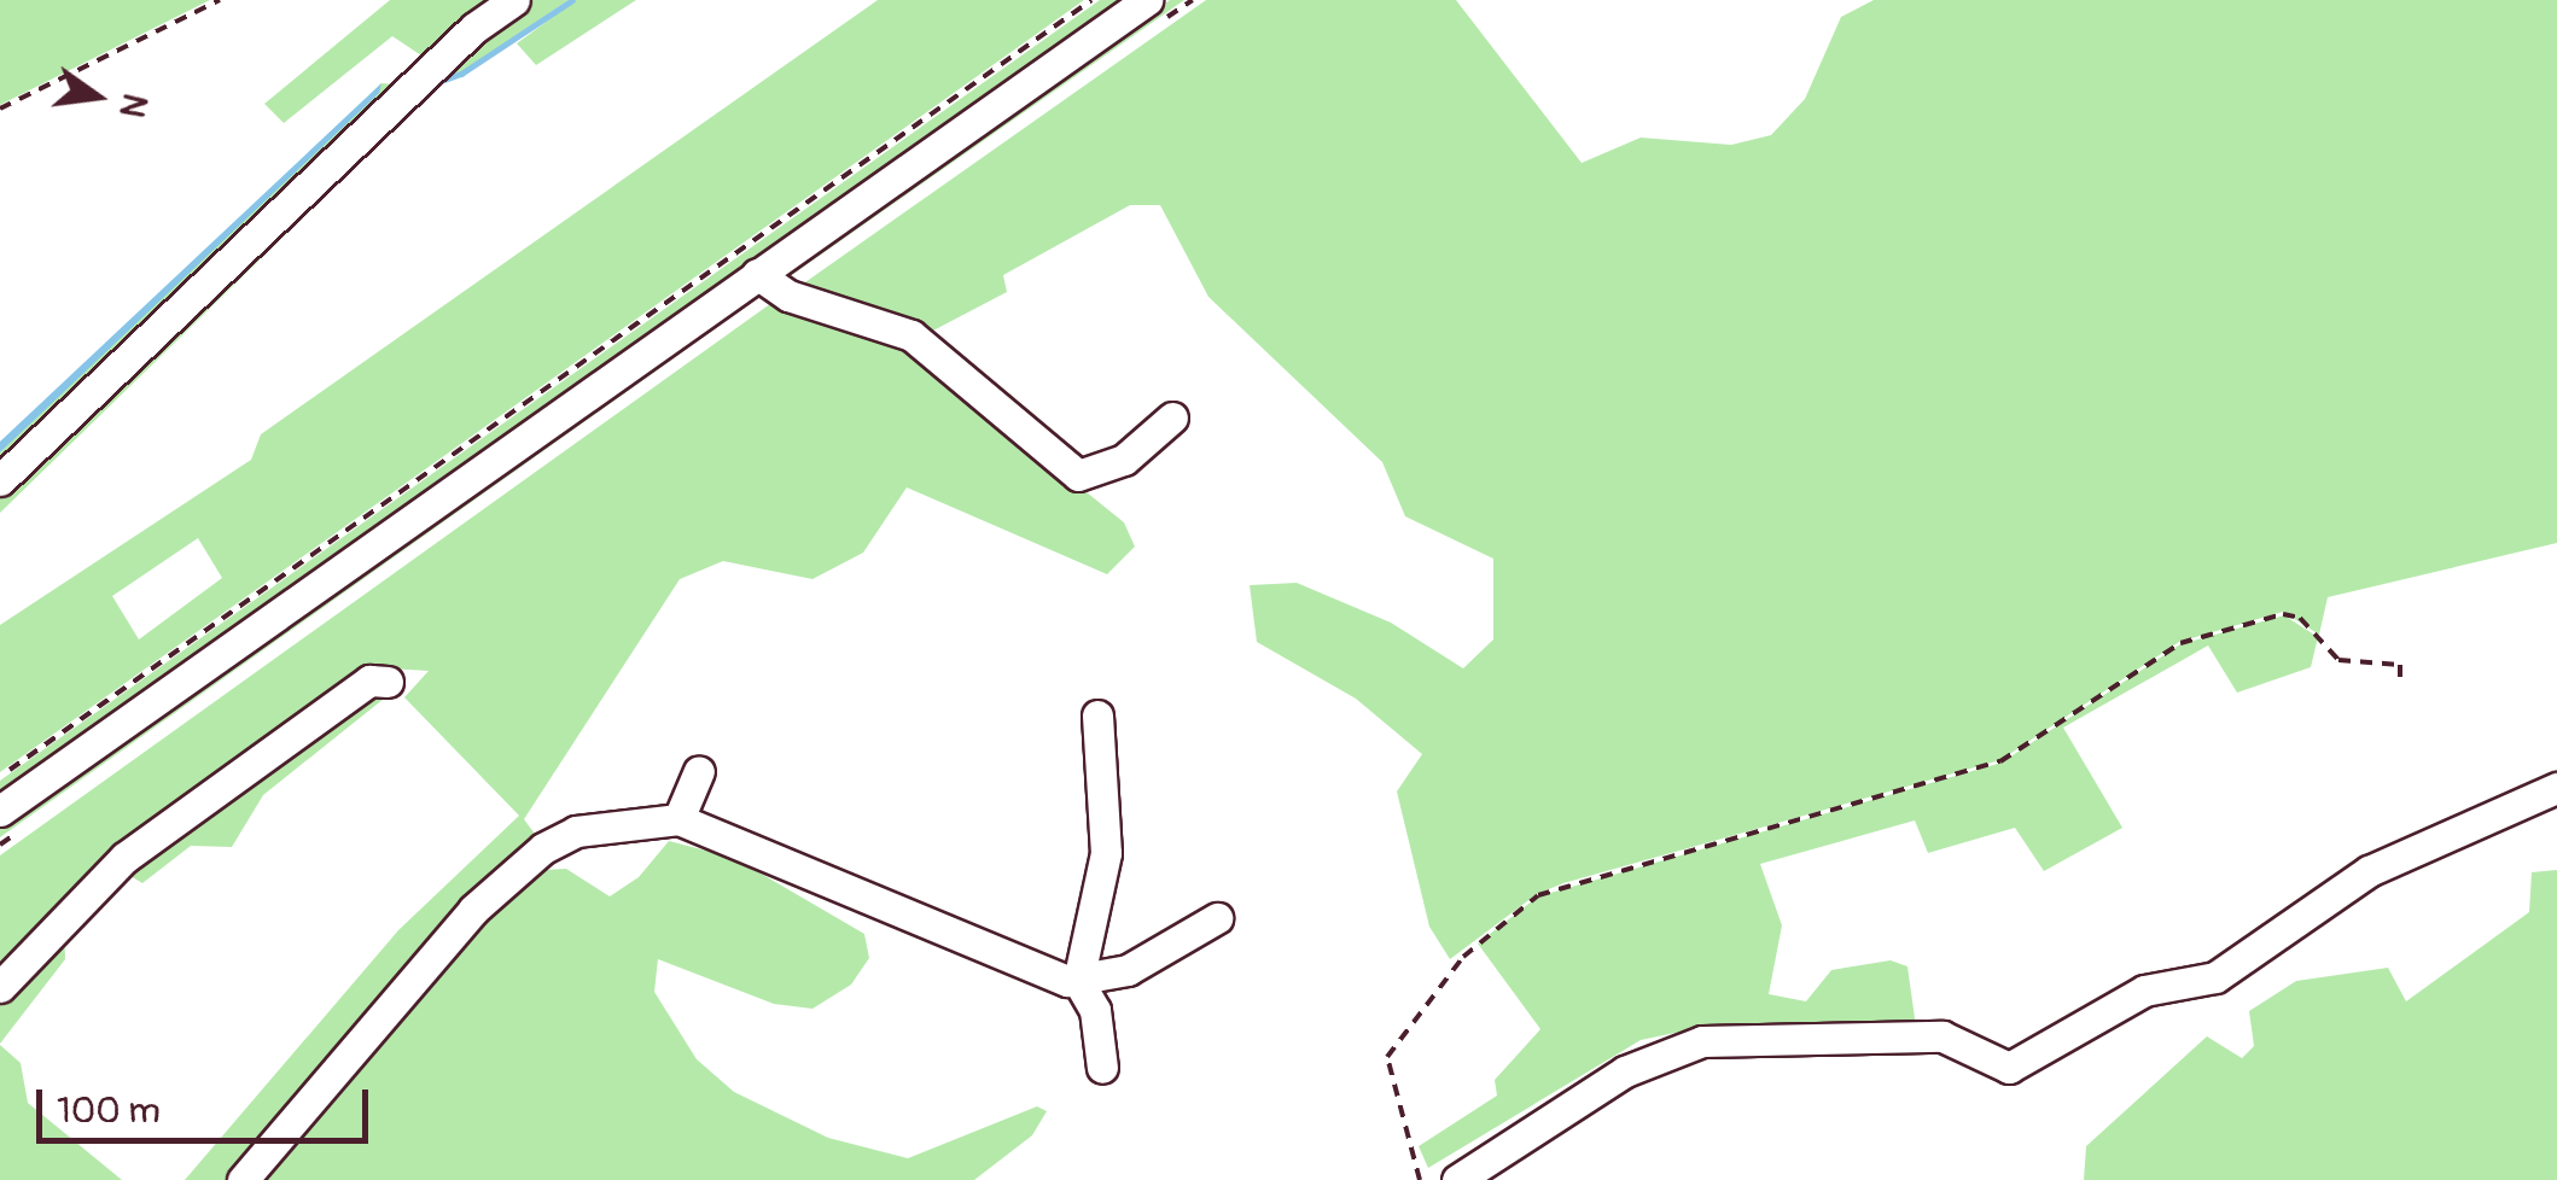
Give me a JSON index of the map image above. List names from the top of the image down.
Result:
{
  "scale_bar": "100 m",
  "north": "right"
}
